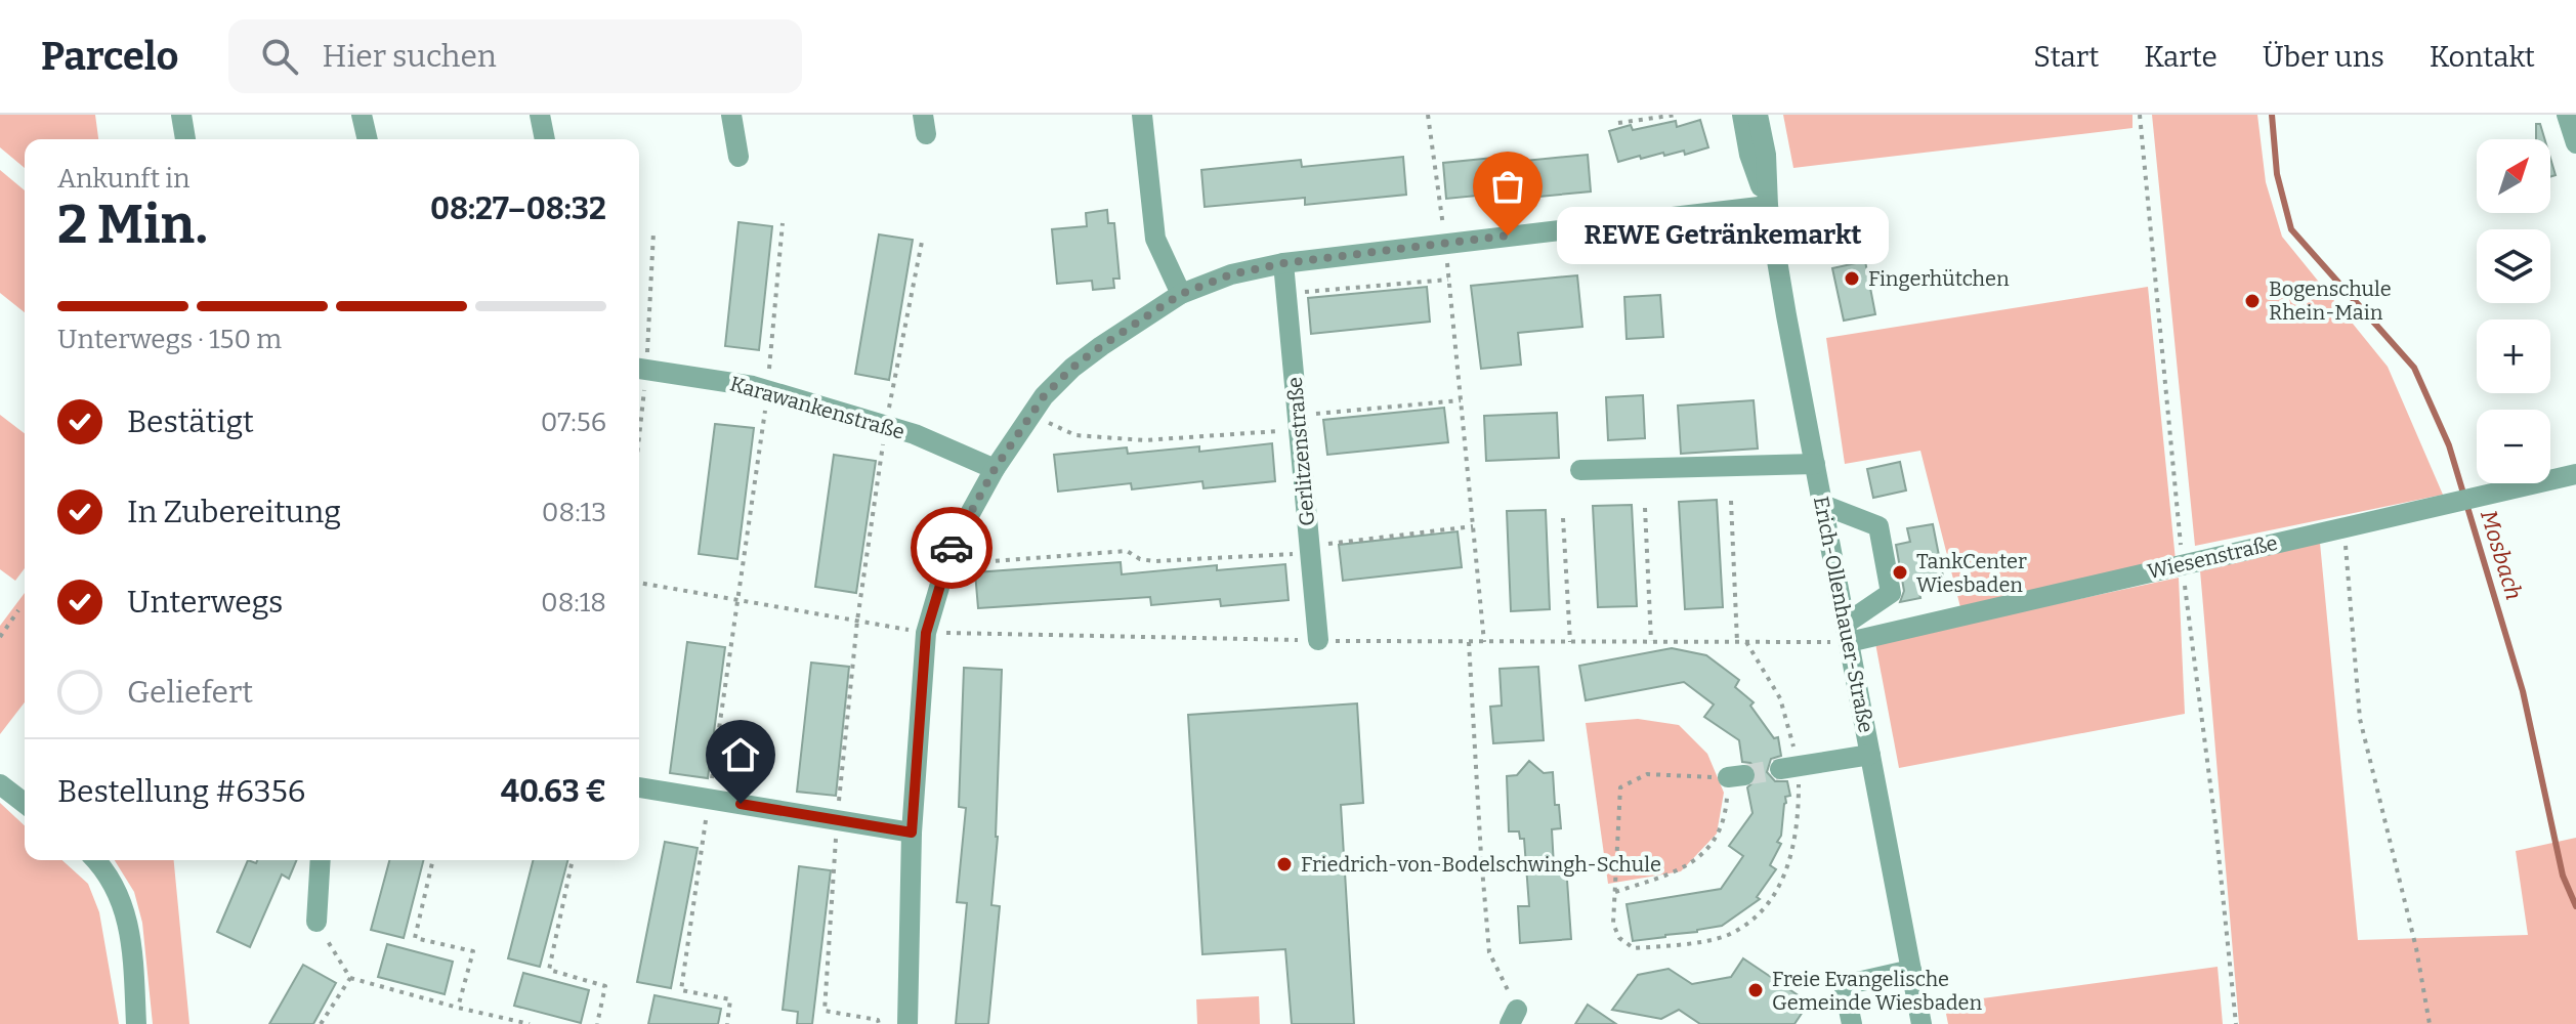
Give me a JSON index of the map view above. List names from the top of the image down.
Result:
{
  "streets": {
    "street": [
      "Karawankenstraße",
      "Gerlitzenstraße",
      "Wiesenstraße",
      "Erich-Ollenhauer-Straße"
    ]
  },
  "crossings": [
    ["Wiesenstraße", "Erich-Ollenhauer-Straße"]
  ],
  "water": ["Mosbach"],
  "places": [
    "REWE Getränkemarkt",
    "Fingerhütchen",
    "Bogenschule Rhein-Main",
    "TankCenter Wiesbaden",
    "Friedrich-von-Bodelschwingh-Schule",
    "Freie Evangelische Gemeinde Wiesbaden"
  ],
  "north": "top right",
  "page": {
    "header": "Parcelo",
    "search": "Hier suchen",
    "nav": [
      "Start",
      "Karte",
      "Über uns",
      "Kontakt"
    ],
    "map_buttons": ["+", "−"],
    "heading": ["2 Min.", "Ankunft in", "08:27–08:32"],
    "panel": ["Bestellung #6356", "40.63 €"],
    "bubble": "REWE Getränkemarkt",
    "bar": "Unterwegs · 150 m",
    "list": [
      ["Bestätigt", "07:56"],
      ["In Zubereitung", "08:13"],
      ["Unterwegs", "08:18"],
      "Geliefert"
    ]
  }
}
